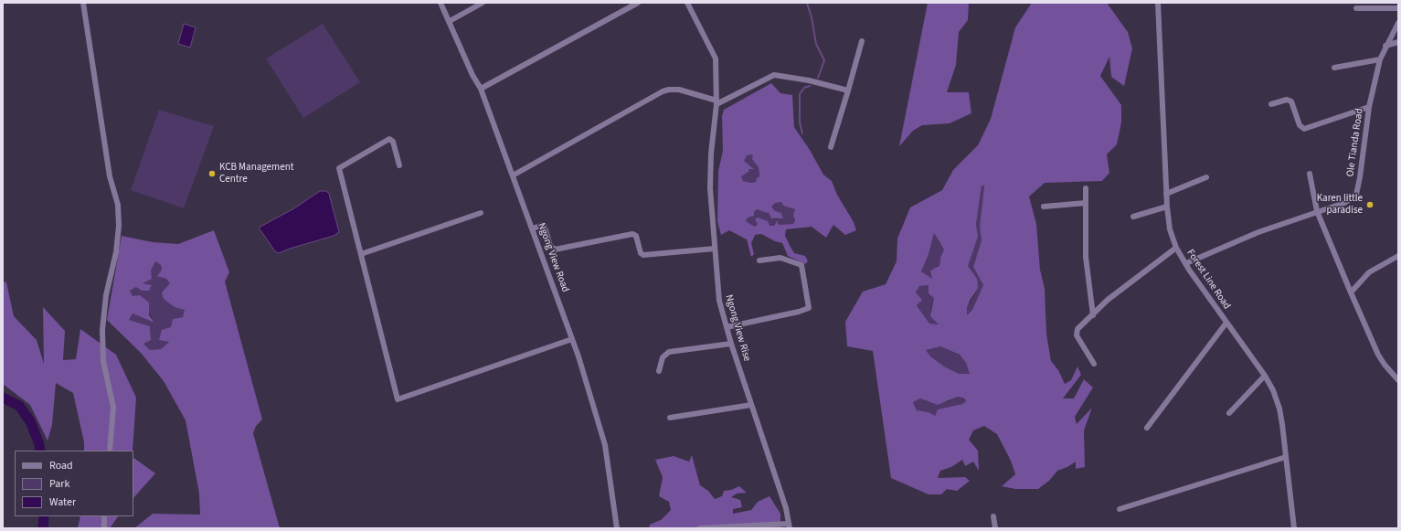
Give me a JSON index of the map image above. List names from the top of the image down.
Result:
{
  "streets": {
    "street": [
      "Ole Tianda Road",
      "Ngong View Road",
      "Forest Line Road",
      "Ngong View Rise"
    ]
  },
  "crossings": [
    ["Ole Tianda Road", "Forest Line Road"]
  ],
  "places": ["KCB Management Centre", "Karen little paradise"],
  "legend": ["Road", "Park", "Water"]
}
